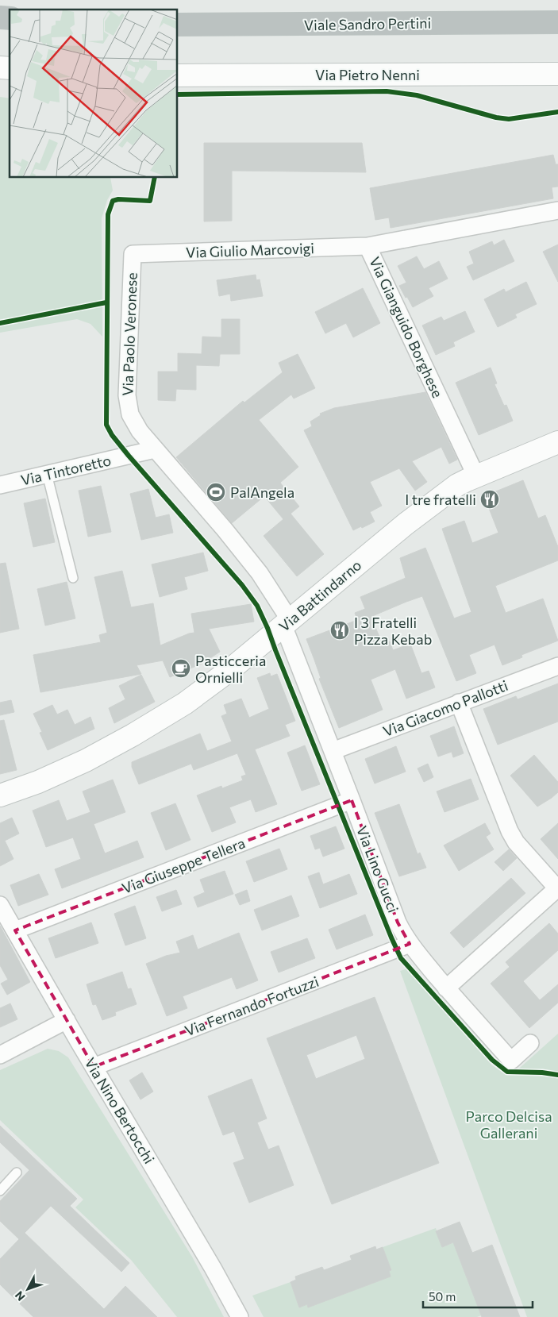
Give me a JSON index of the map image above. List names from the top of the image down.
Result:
{
  "streets": {
    "highway": ["Viale Sandro Pertini"],
    "street": [
      "Via Pietro Nenni",
      "Via Giulio Marcovigi",
      "Via Gianguido Borghese",
      "Via Paolo Veronese",
      "Via Tintoretto",
      "Via Battindarno",
      "Via Giacomo Pallotti",
      "Via Giuseppe Tellera",
      "Via Lino Gucci",
      "Via Fernando Fortuzzi",
      "Via Nino Bertocchi"
    ]
  },
  "crossings": [
    ["Via Giulio Marcovigi", "Via Gianguido Borghese"],
    ["Via Giulio Marcovigi", "Via Paolo Veronese"],
    ["Via Gianguido Borghese", "Via Battindarno"],
    ["Via Paolo Veronese", "Via Tintoretto"],
    ["Via Paolo Veronese", "Via Battindarno"],
    ["Via Paolo Veronese", "Via Lino Gucci"],
    ["Via Battindarno", "Via Lino Gucci"],
    ["Via Giacomo Pallotti", "Via Lino Gucci"],
    ["Via Giuseppe Tellera", "Via Lino Gucci"],
    ["Via Giuseppe Tellera", "Via Nino Bertocchi"],
    ["Via Lino Gucci", "Via Fernando Fortuzzi"],
    ["Via Fernando Fortuzzi", "Via Nino Bertocchi"]
  ],
  "parks": ["Parco Delcisa Gallerani"],
  "places": {
    "sports": ["PalAngela"],
    "restaurant": ["I tre fratelli", "I 3 Fratelli Pizza Kebab"],
    "cafe": ["Pasticceria Ornielli"]
  },
  "scale_bar": "50 m",
  "north": "bottom left"
}
